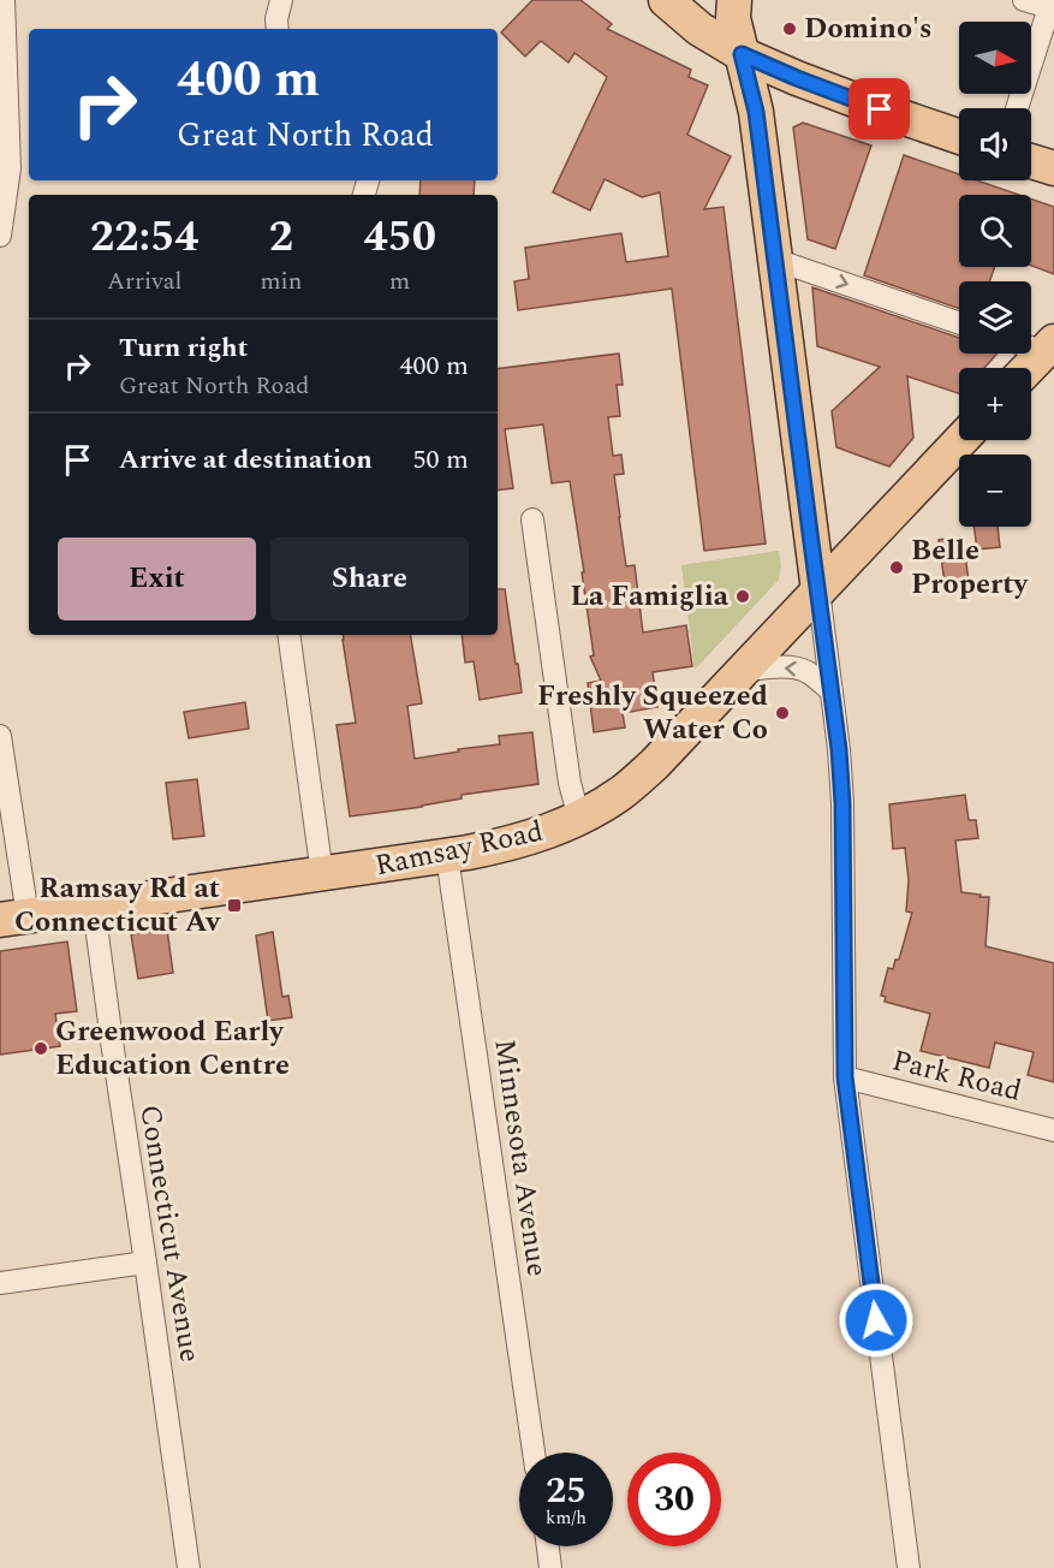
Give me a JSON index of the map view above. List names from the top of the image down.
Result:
{
  "streets": {
    "main road": ["Ramsay Road"],
    "street": ["Park Road", "Minnesota Avenue", "Connecticut Avenue"]
  },
  "crossings": [
    ["Ramsay Road", "Minnesota Avenue"],
    ["Ramsay Road", "Connecticut Avenue"]
  ],
  "places": {
    "other": [
      "Domino's",
      "Belle Property",
      "La Famiglia",
      "Freshly Squeezed Water Co",
      "Greenwood Early Education Centre"
    ],
    "transit": ["Ramsay Rd at Connecticut Av"]
  },
  "north": "right",
  "page": {
    "map_buttons": ["+", "−"],
    "turn": ["400 m", "Great North Road"],
    "eta": [
      "22:54",
      "Arrival",
      "2",
      "min",
      "450",
      "m"
    ],
    "list": [
      {
        "name": "Turn right",
        "note": "Great North Road",
        "value": "400 m"
      },
      {
        "name": "Arrive at destination",
        "value": "50 m"
      }
    ],
    "buttons": ["Exit", "Share"],
    "speed": "25 km/h",
    "limit": "30"
  }
}
